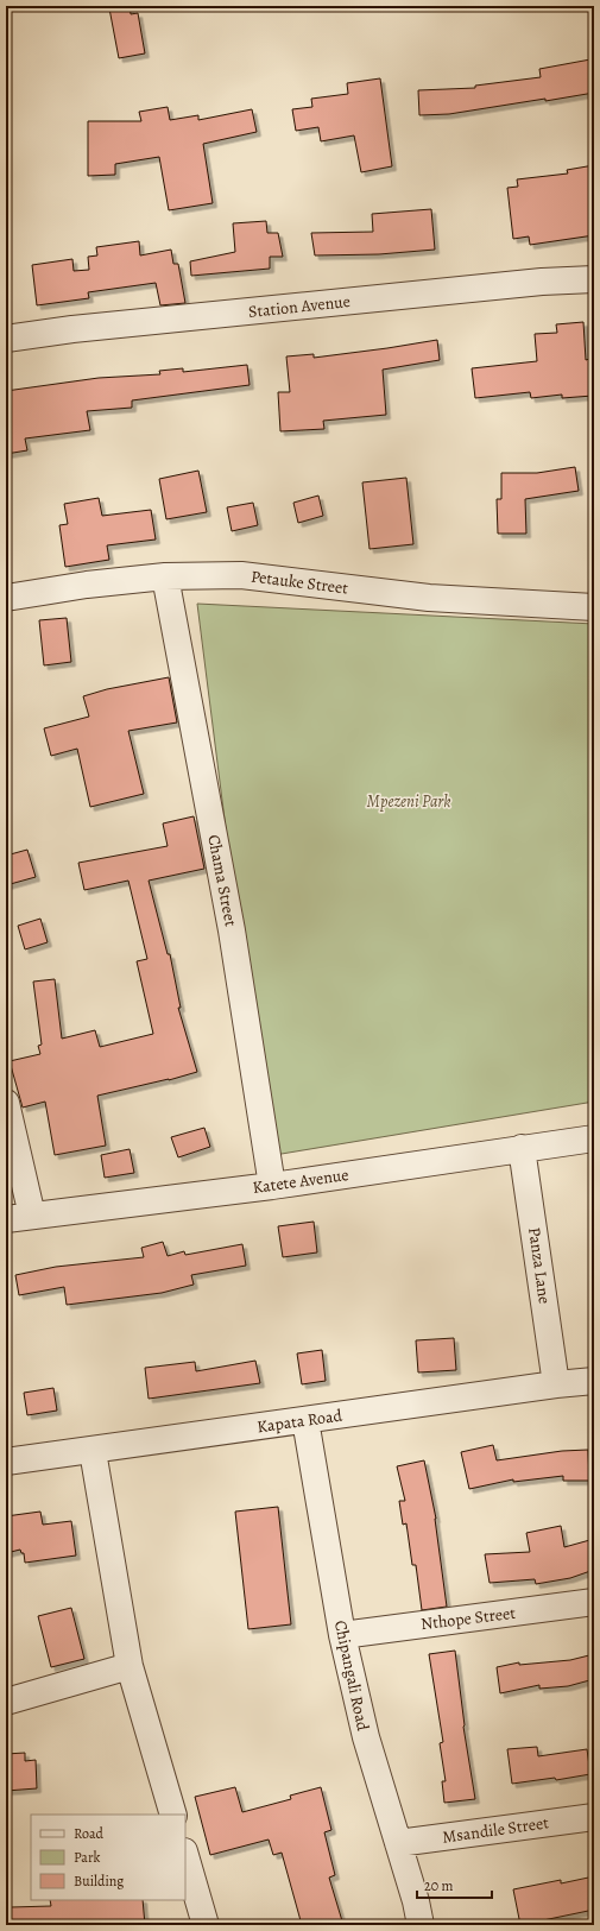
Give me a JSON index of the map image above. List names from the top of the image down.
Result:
{
  "streets": {
    "street": [
      "Station Avenue",
      "Petauke Street",
      "Chama Street",
      "Katete Avenue",
      "Panza Lane",
      "Kapata Road",
      "Nthope Street",
      "Chipangali Road",
      "Msandile Street"
    ]
  },
  "crossings": [
    ["Petauke Street", "Chama Street"],
    ["Chama Street", "Katete Avenue"],
    ["Katete Avenue", "Panza Lane"],
    ["Panza Lane", "Kapata Road"],
    ["Kapata Road", "Chipangali Road"],
    ["Nthope Street", "Chipangali Road"],
    ["Chipangali Road", "Msandile Street"]
  ],
  "parks": ["Mpezeni Park"],
  "legend": ["Road", "Park", "Building"],
  "scale_bar": "20 m"
}
